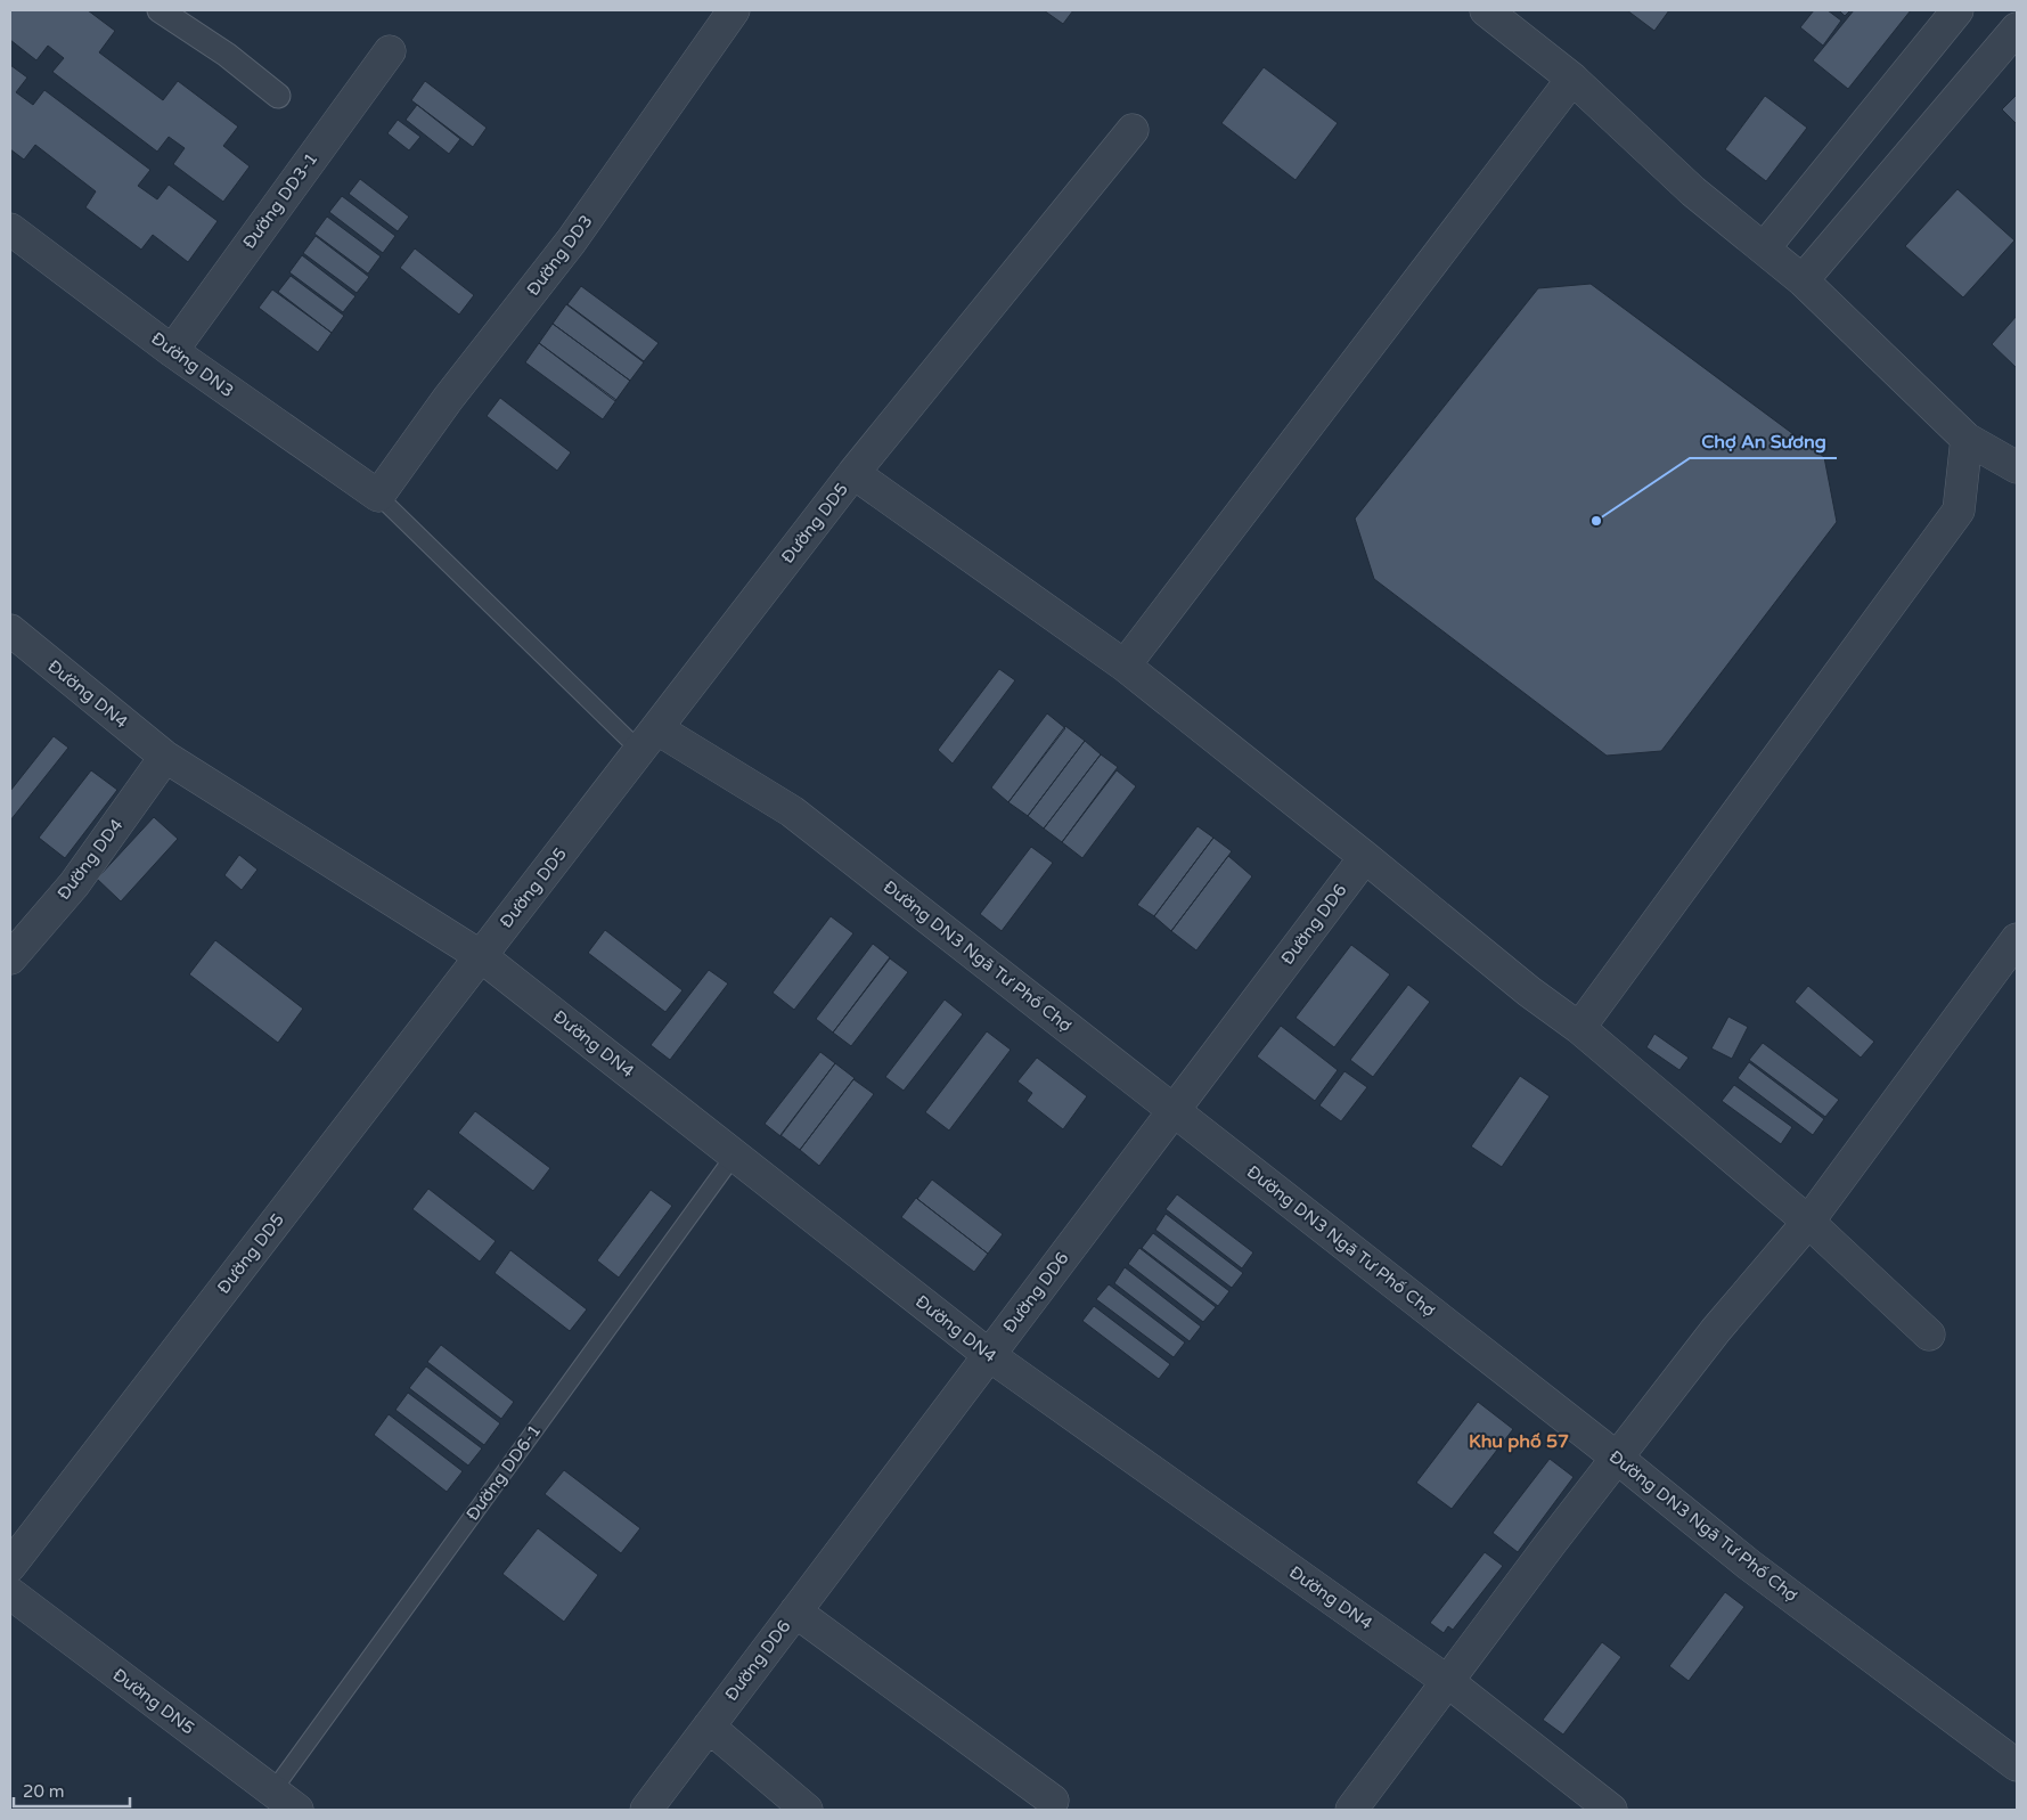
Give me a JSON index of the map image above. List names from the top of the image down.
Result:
{
  "streets": {
    "street": [
      "Đường DD3-1",
      "Đường DD3",
      "Đường DN3",
      "Đường DD5",
      "Đường DN4",
      "Đường DD4",
      "Đường DD6",
      "Đường DN3 Ngã Tư Phố Chợ",
      "Đường DN5"
    ],
    "lane": ["Đường DD6-1"]
  },
  "crossings": [
    ["Đường DD3-1", "Đường DN3"],
    ["Đường DD3", "Đường DN3"],
    ["Đường DD5", "Đường DN4"],
    ["Đường DD5", "Đường DD6"],
    ["Đường DD5", "Đường DN3 Ngã Tư Phố Chợ"],
    ["Đường DN4", "Đường DD4"],
    ["Đường DN4", "Đường DD6"],
    ["Đường DN4", "Đường DD6-1"],
    ["Đường DD6", "Đường DN3 Ngã Tư Phố Chợ"],
    ["Đường DD6-1", "Đường DN5"]
  ],
  "districts": ["Khu phố 57"],
  "places": ["Chợ An Sương"],
  "scale_bar": "20 m"
}
